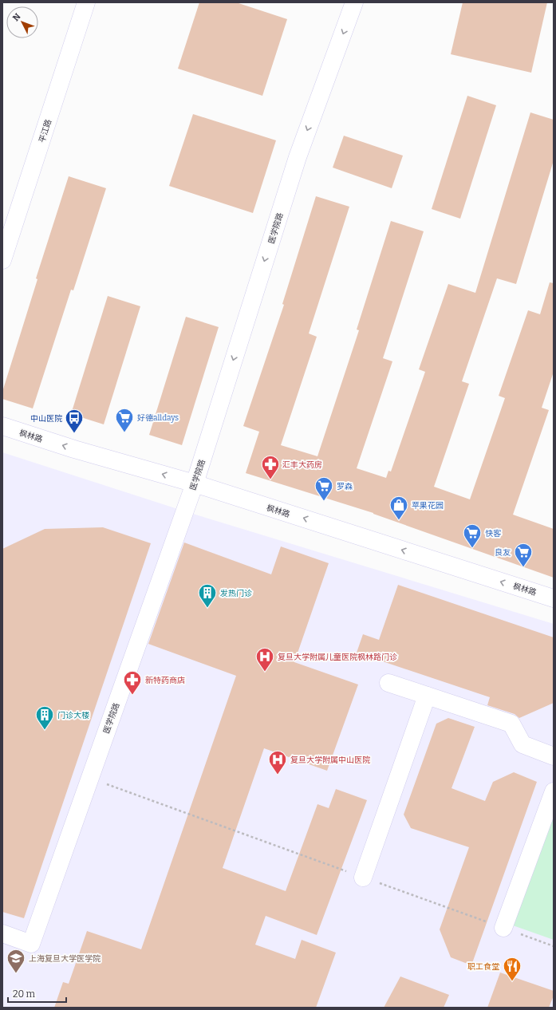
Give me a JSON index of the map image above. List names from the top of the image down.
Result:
{
  "streets": {
    "street": ["平江路", "医学院路", "枫林路"]
  },
  "crossings": [
    ["医学院路", "枫林路"]
  ],
  "one_way": ["医学院路", "枫林路"],
  "places": {
    "supermarket": [
      "好德alldays",
      "罗森",
      "快客",
      "良友"
    ],
    "bus stop": ["中山医院"],
    "pharmacy": ["汇丰大药房", "新特药商店"],
    "shop": ["苹果花园"],
    "building": ["发热门诊", "门诊大楼"],
    "hospital": ["复旦大学附属儿童医院枫林路门诊", "复旦大学附属中山医院"],
    "school or university": ["上海复旦大学医学院"],
    "restaurant": ["职工食堂"]
  },
  "scale_bar": "20 m",
  "north": "top left"
}
